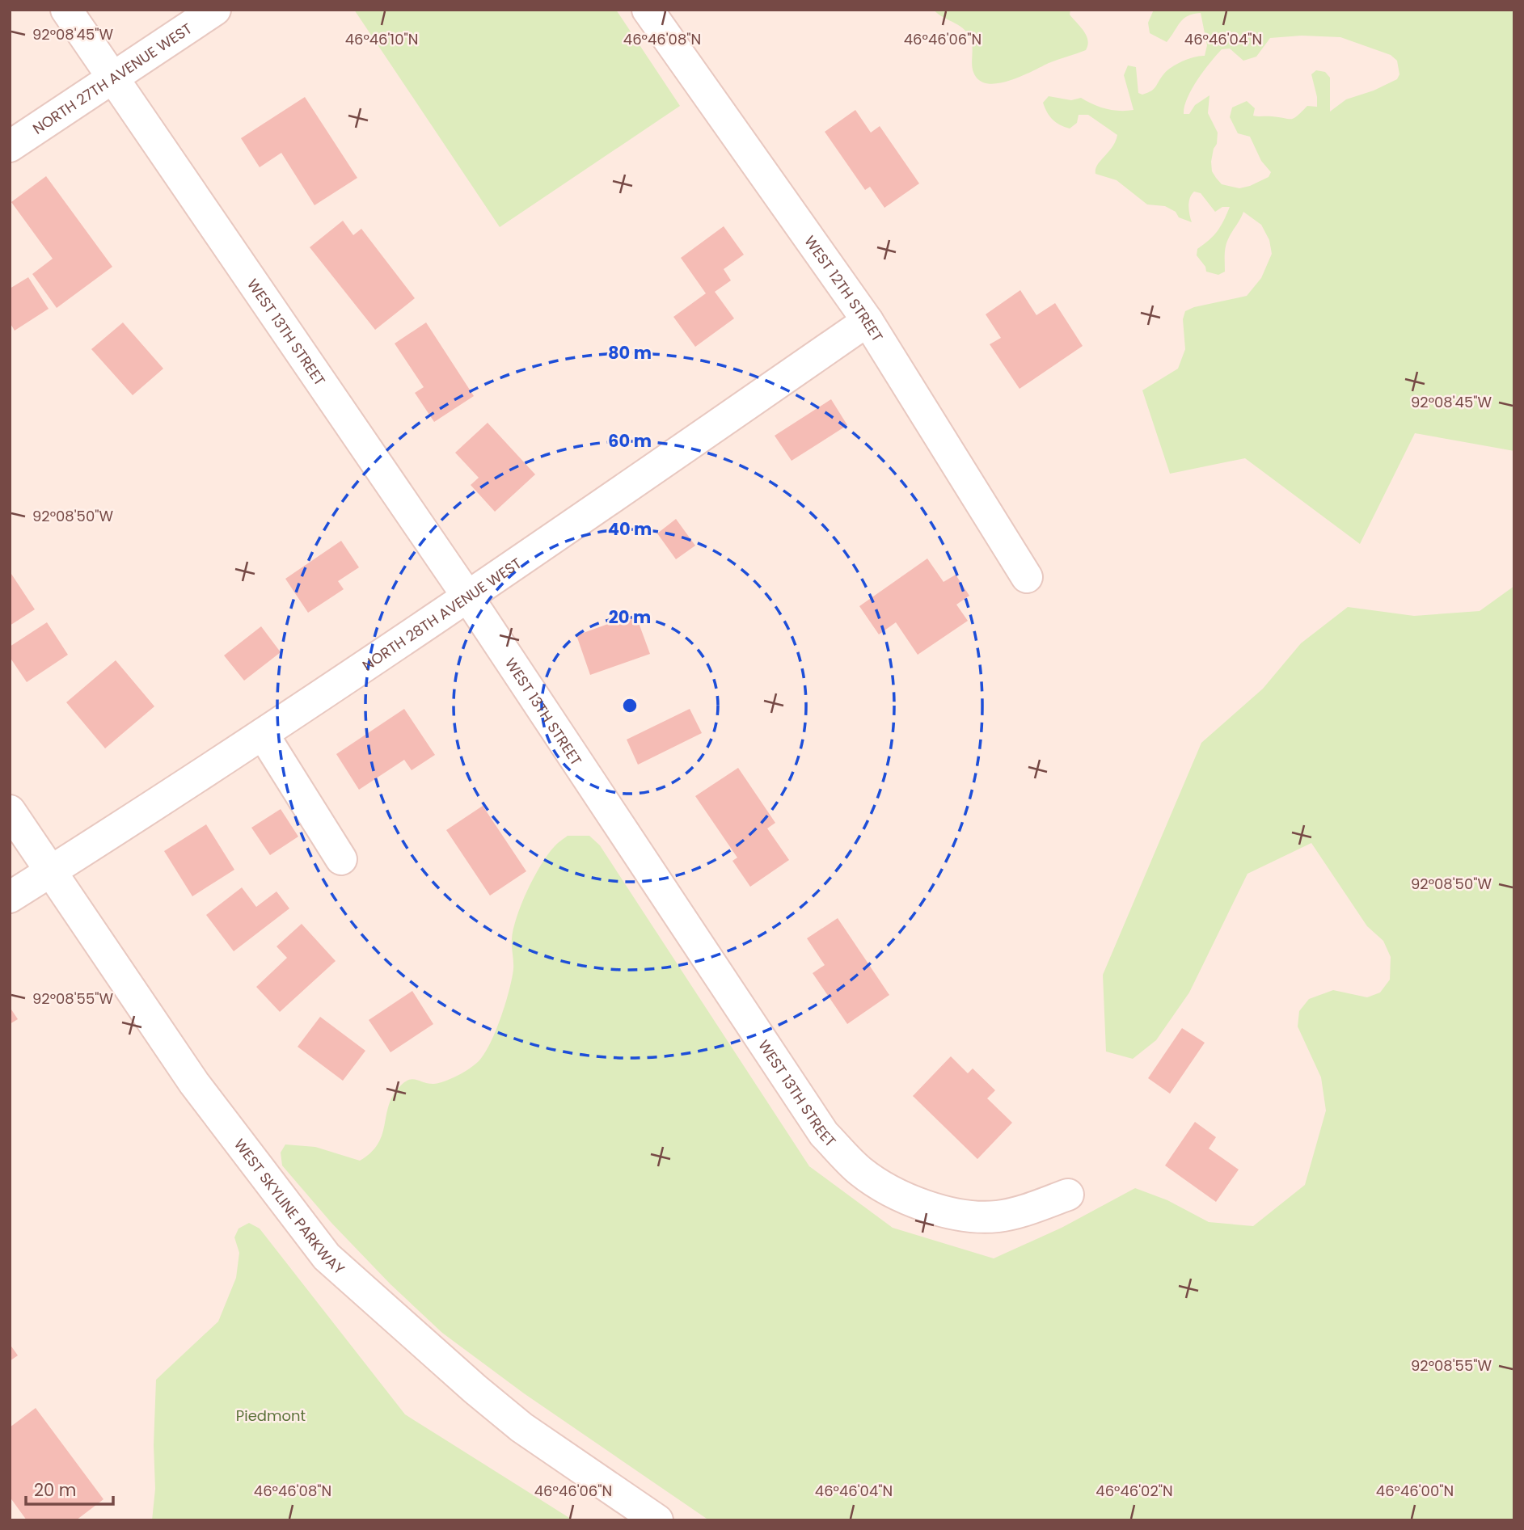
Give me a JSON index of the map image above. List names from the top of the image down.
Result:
{
  "streets": {
    "street": [
      "NORTH 27TH AVENUE WEST",
      "WEST 12TH STREET",
      "WEST 13TH STREET",
      "NORTH 28TH AVENUE WEST",
      "WEST SKYLINE PARKWAY"
    ]
  },
  "crossings": [
    ["NORTH 27TH AVENUE WEST", "WEST 13TH STREET"],
    ["WEST 12TH STREET", "NORTH 28TH AVENUE WEST"],
    ["WEST 13TH STREET", "NORTH 28TH AVENUE WEST"],
    ["NORTH 28TH AVENUE WEST", "WEST SKYLINE PARKWAY"]
  ],
  "parks": ["Piedmont"],
  "scale_bar": "20 m",
  "coordinates": [
    "92°08'45\"W",
    "46°46'10\"N",
    "46°46'08\"N",
    "46°46'06\"N",
    "46°46'04\"N",
    "92°08'50\"W",
    "92°08'55\"W",
    "46°46'02\"N",
    "46°46'00\"N"
  ],
  "rings": [
    "80 m",
    "60 m",
    "40 m",
    "20 m"
  ]
}
